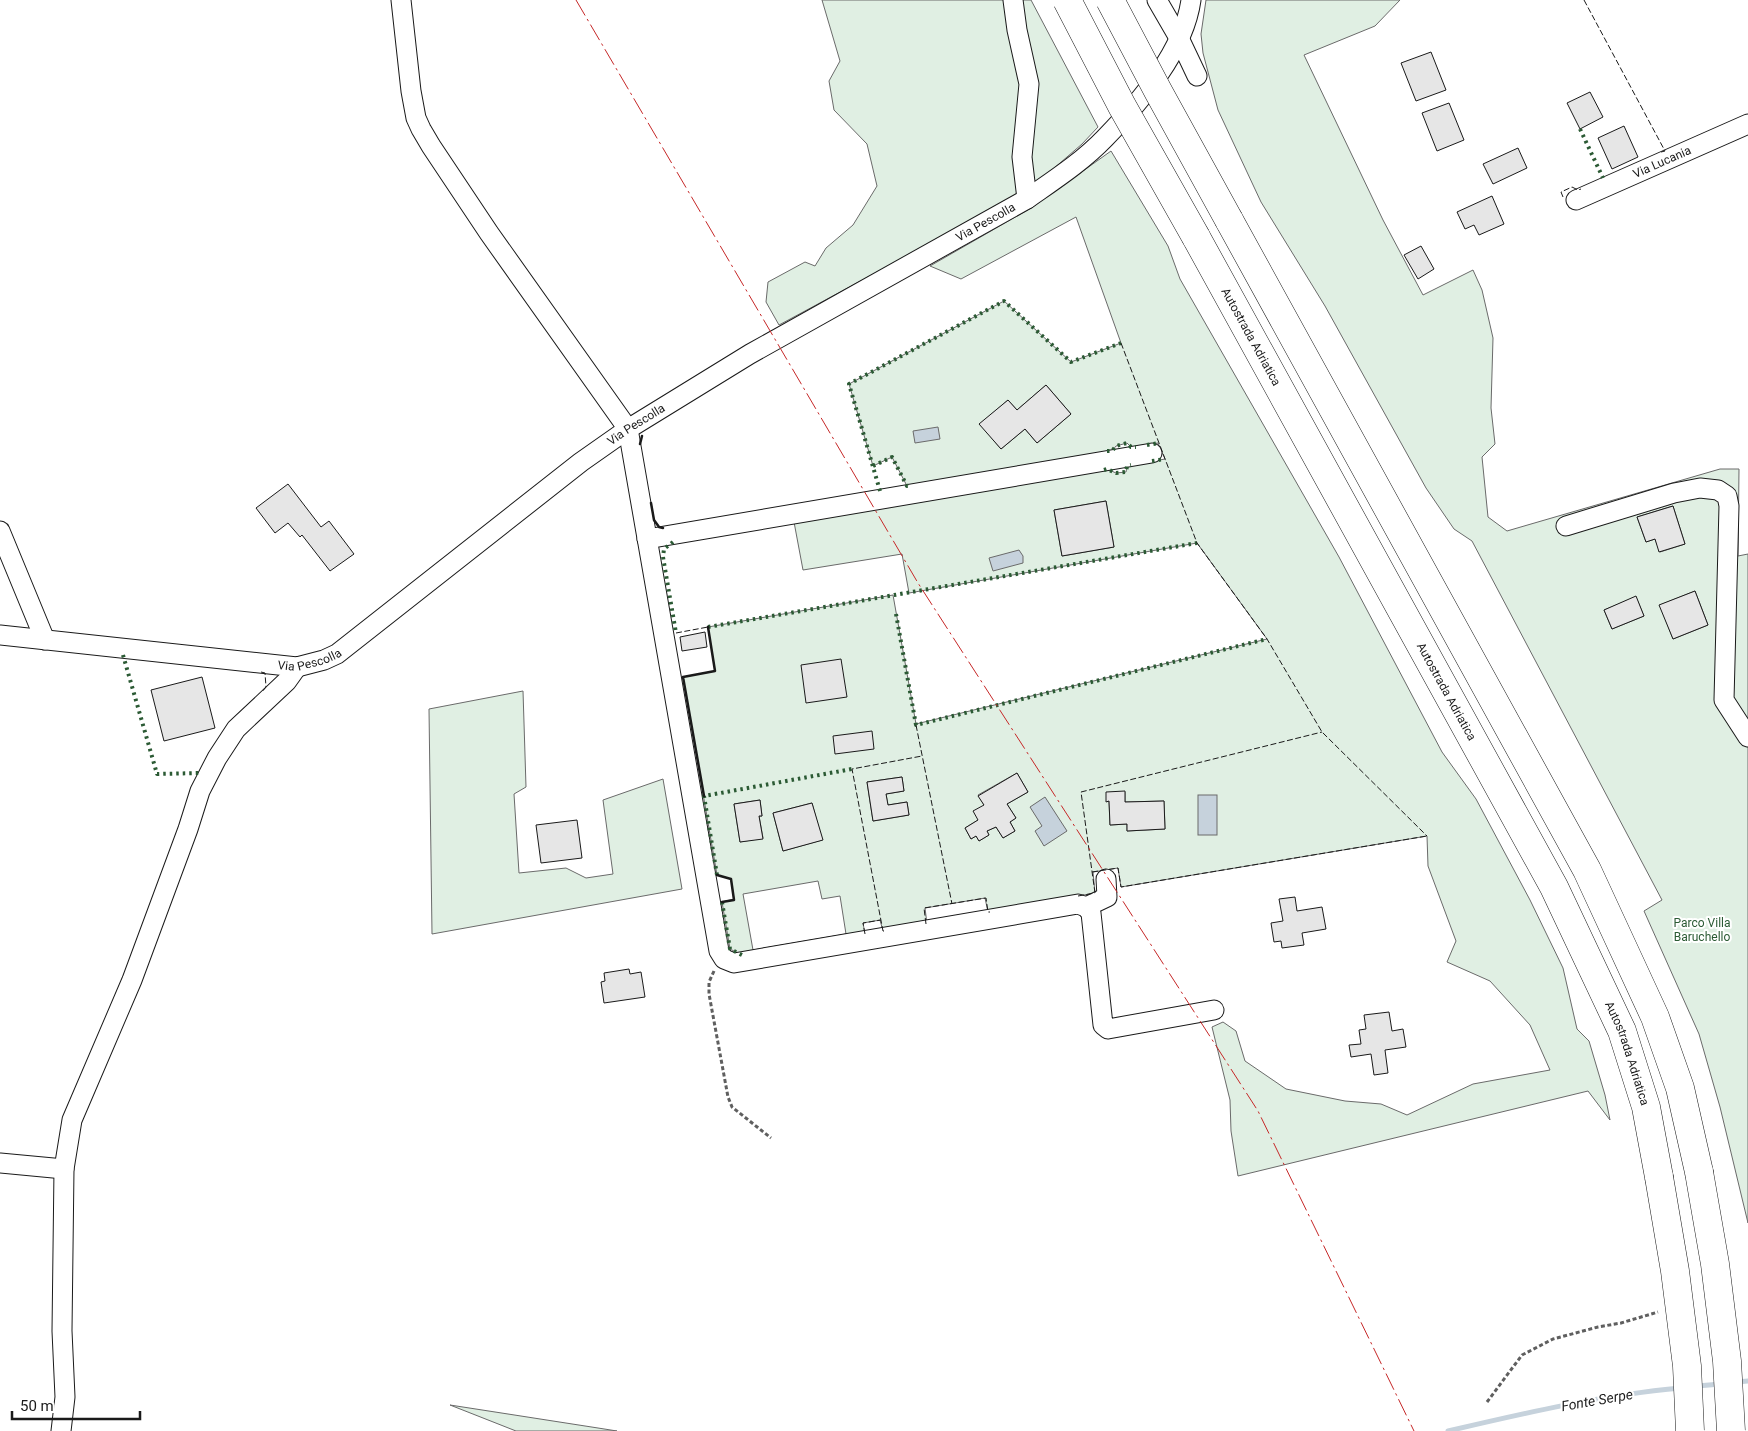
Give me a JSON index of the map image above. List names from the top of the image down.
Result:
{
  "streets": {
    "highway": ["Autostrada Adriatica"],
    "street": ["Via Lucania", "Via Pescolla"]
  },
  "water": ["Fonte Serpe"],
  "parks": ["Parco Villa Baruchello"],
  "scale_bar": "50 m"
}
